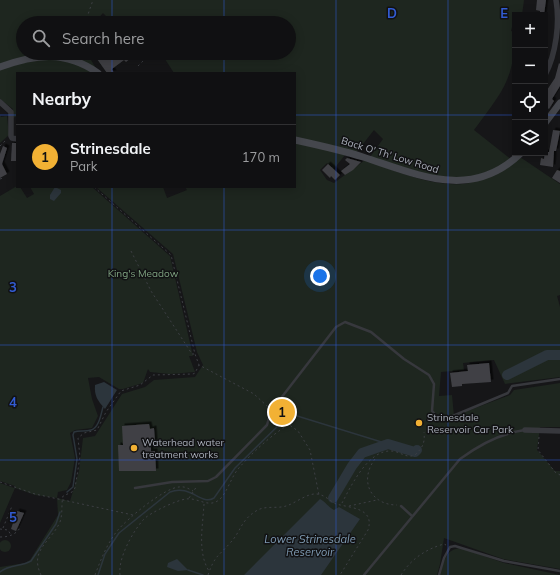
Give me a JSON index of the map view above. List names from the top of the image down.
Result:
{
  "streets": {
    "street": ["Back O' Th' Low Road"]
  },
  "water": ["Lower Strinesdale Reservoir"],
  "parks": ["King's Meadow"],
  "places": ["Strinesdale Reservoir Car Park", "Waterhead water treatment works"],
  "page": {
    "map_buttons": ["+", "−"],
    "search": "Search here",
    "heading": "Nearby",
    "list": [
      {
        "mark": "1",
        "name": "Strinesdale",
        "note": "Park",
        "value": "170 m"
      }
    ],
    "pins": "1"
  },
  "grid": {
    "columns": ["D", "E"],
    "rows": ["3", "4", "5"]
  }
}
